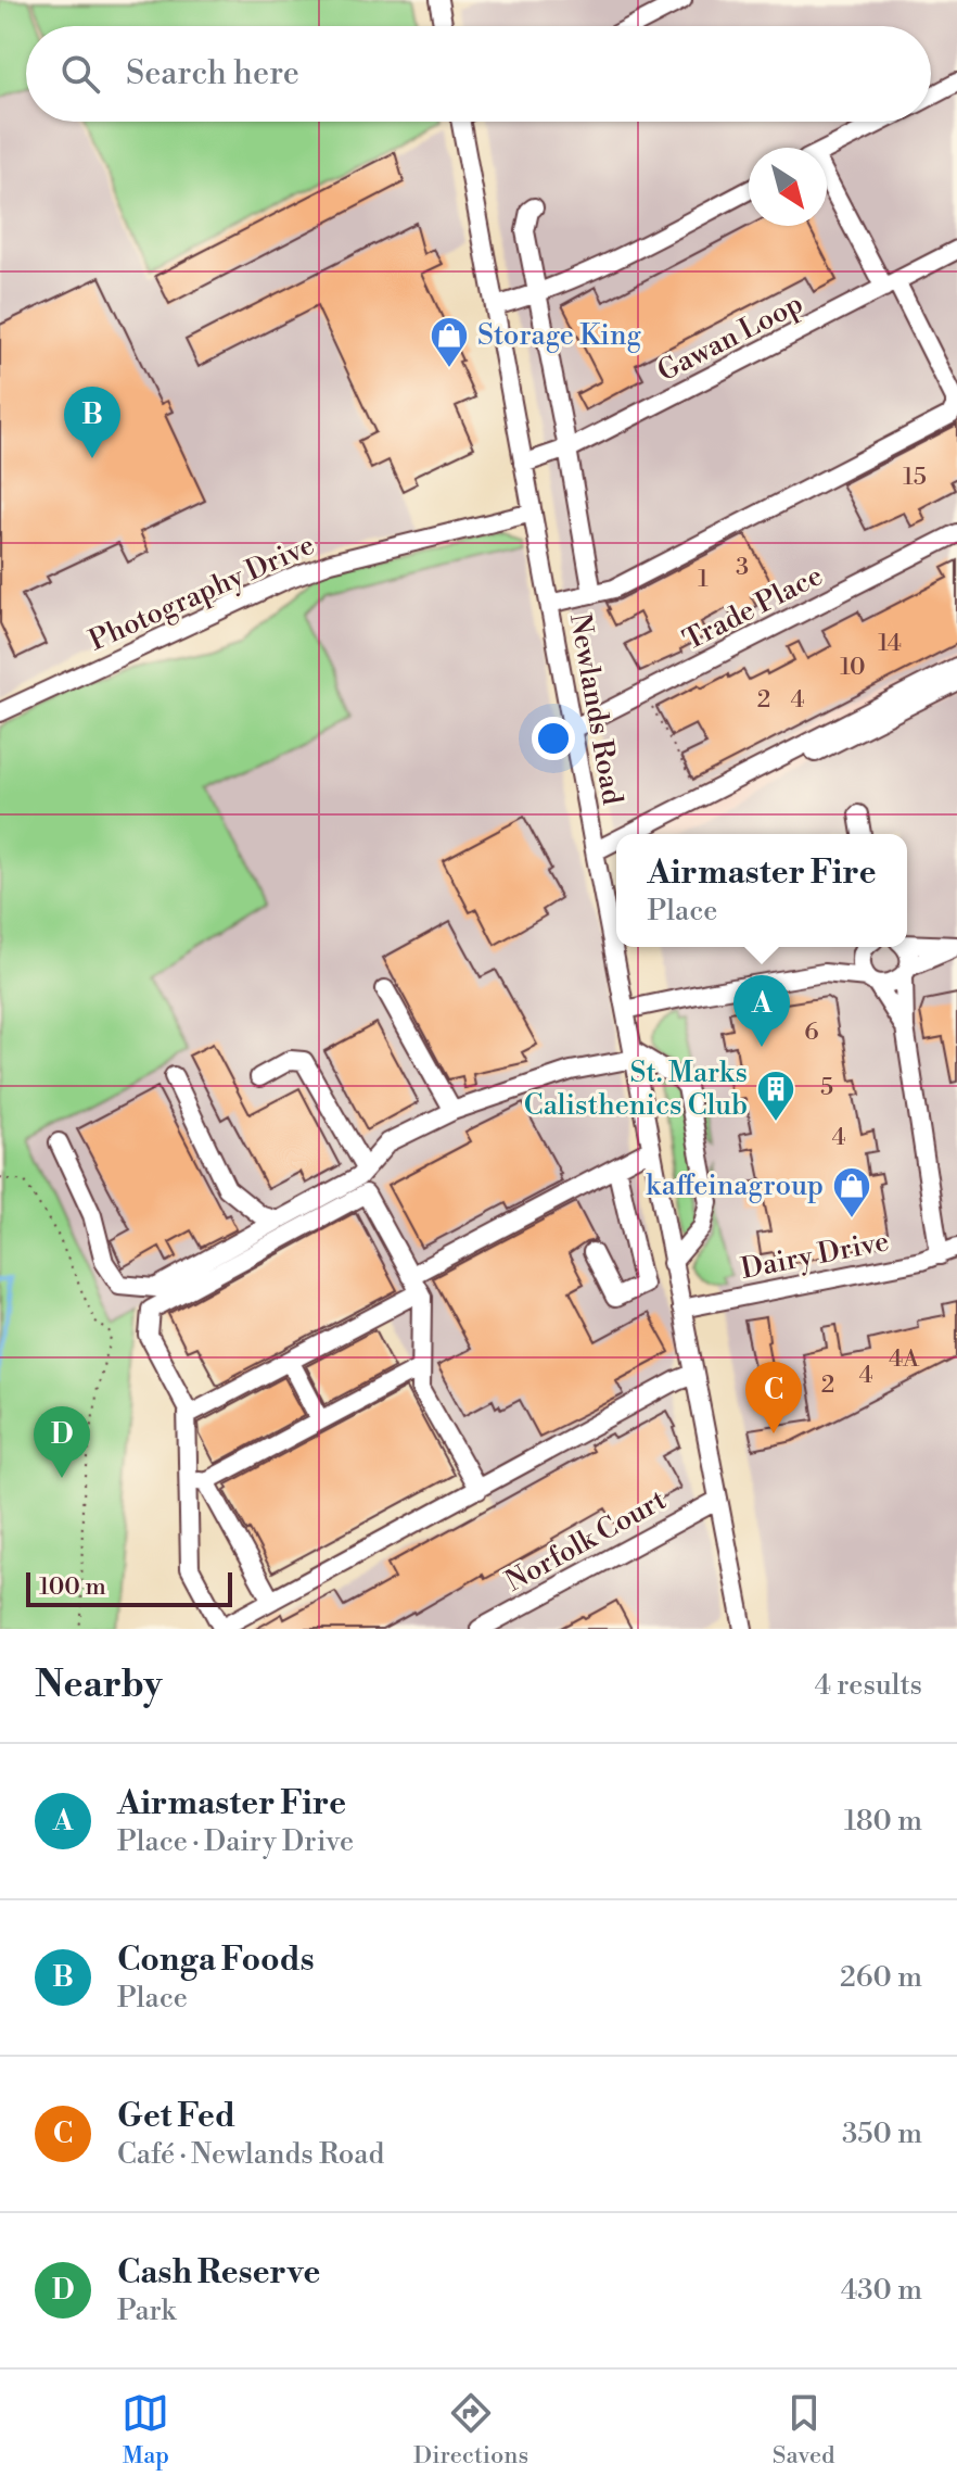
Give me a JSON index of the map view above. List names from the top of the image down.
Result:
{
  "streets": {
    "street": [
      "Gawan Loop",
      "Photography Drive",
      "Trade Place",
      "Newlands Road",
      "Dairy Drive",
      "Norfolk Court"
    ]
  },
  "crossings": [
    ["Gawan Loop", "Newlands Road"],
    ["Photography Drive", "Newlands Road"],
    ["Trade Place", "Newlands Road"],
    ["Newlands Road", "Dairy Drive"],
    ["Newlands Road", "Norfolk Court"]
  ],
  "places": {
    "shop": ["Storage King", "kaffeinagroup"],
    "building": ["St. Marks Calisthenics Club"]
  },
  "house_numbers": [
    "15",
    "3",
    "1",
    "14",
    "10",
    "2",
    "4",
    "6",
    "5",
    "4",
    "4A",
    "4",
    "2"
  ],
  "scale_bar": "100 m",
  "north": "bottom right",
  "page": {
    "search": "Search here",
    "pins": [
      "B",
      "A",
      "C",
      "D"
    ],
    "popup": ["Airmaster Fire", "Place"],
    "scale": "100 m",
    "heading": ["Nearby", "4 results"],
    "list": [
      {
        "mark": "A",
        "name": "Airmaster Fire",
        "note": "Place · Dairy Drive",
        "value": "180 m"
      },
      {
        "mark": "B",
        "name": "Conga Foods",
        "note": "Place",
        "value": "260 m"
      },
      {
        "mark": "C",
        "name": "Get Fed",
        "note": "Café · Newlands Road",
        "value": "350 m"
      },
      {
        "mark": "D",
        "name": "Cash Reserve",
        "note": "Park",
        "value": "430 m"
      }
    ],
    "nav": ["Map", "Directions", "Saved"]
  }
}
